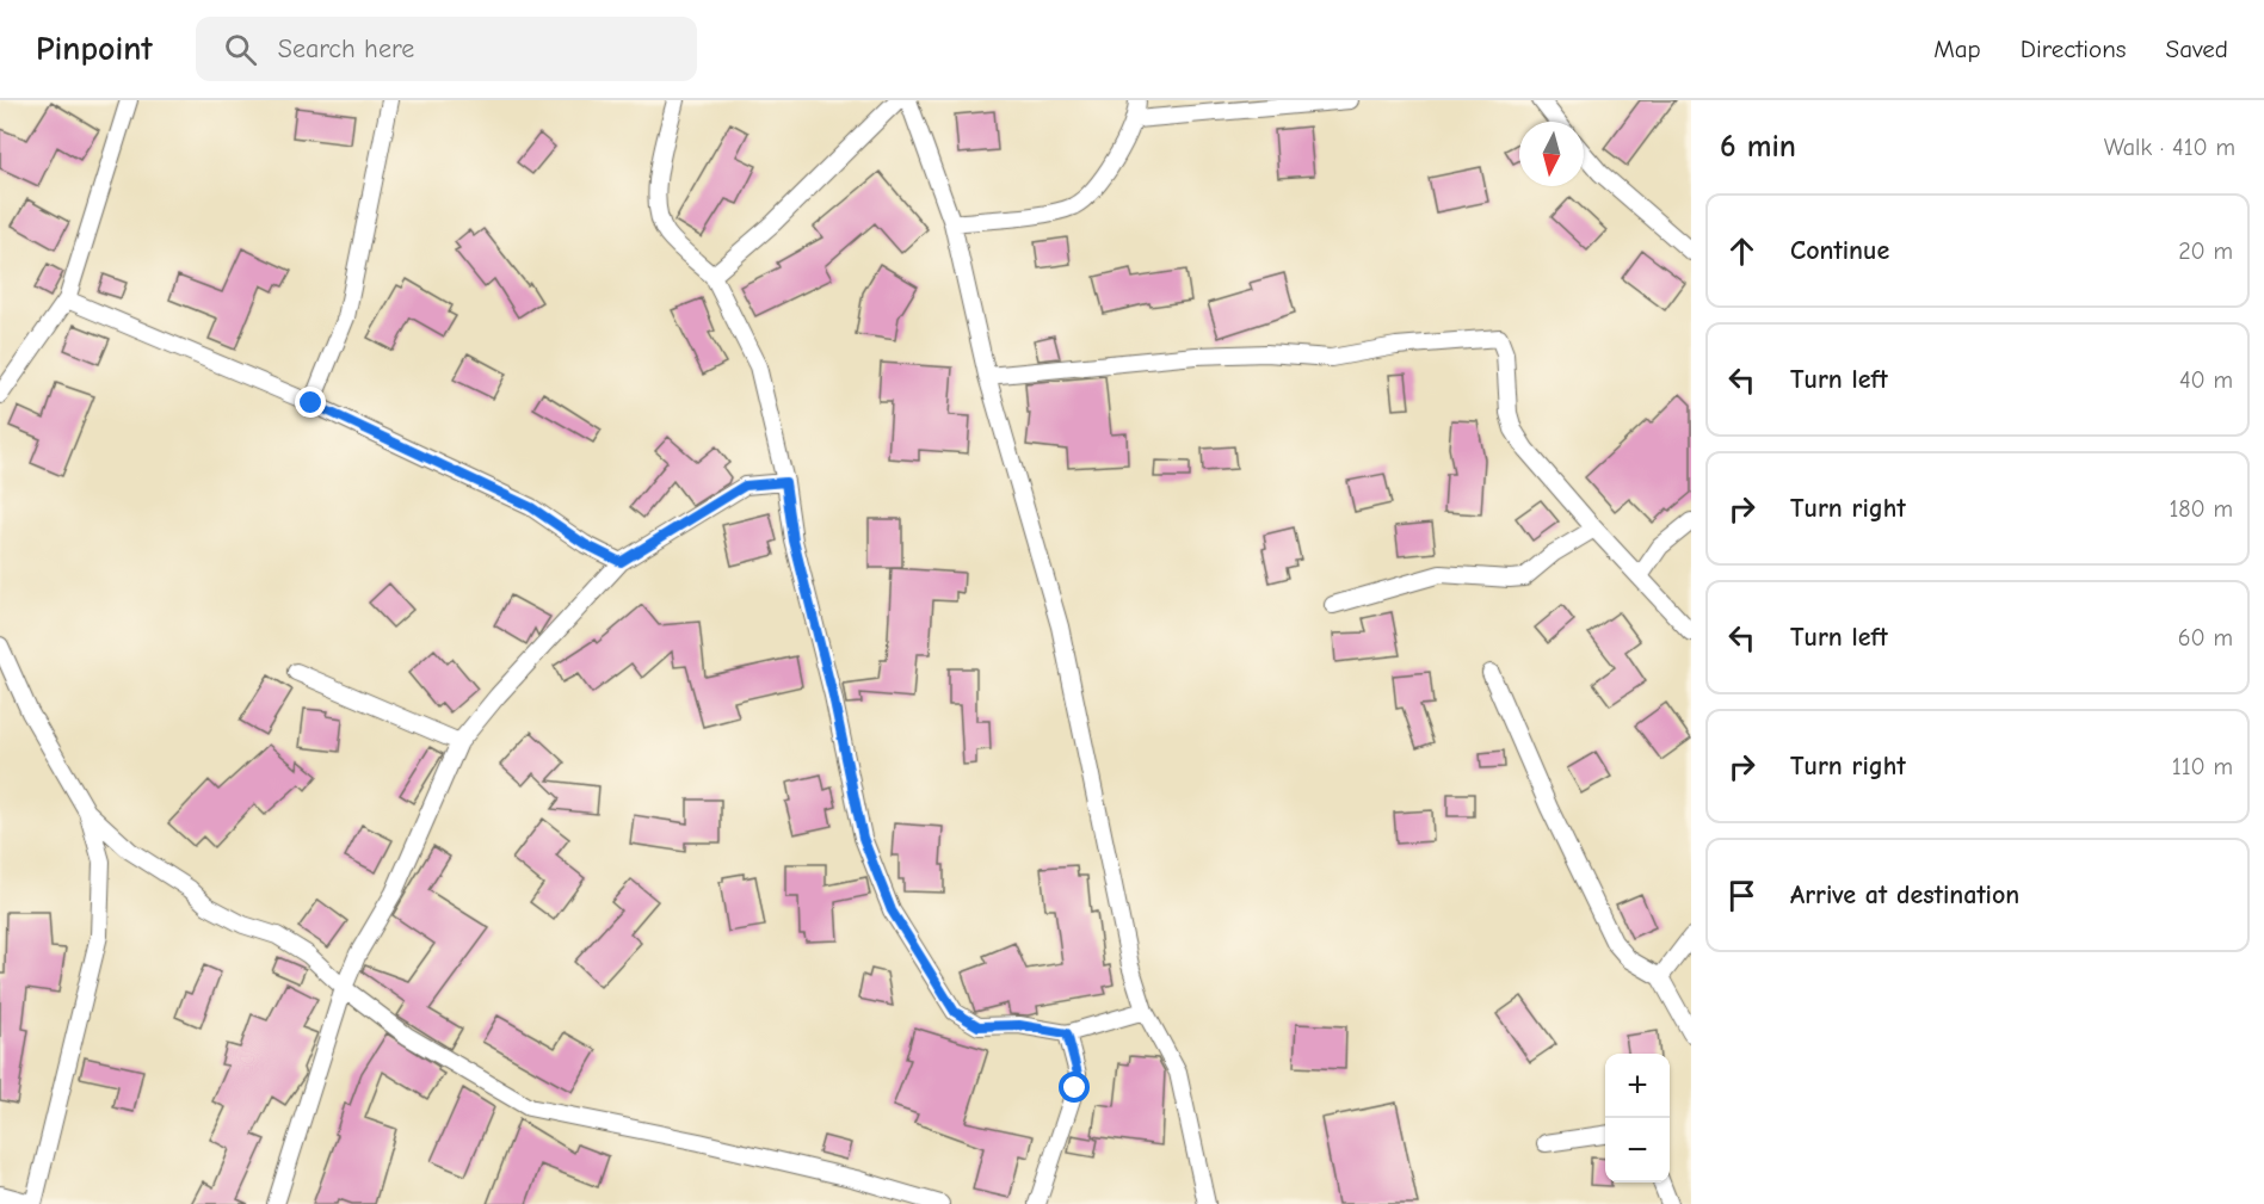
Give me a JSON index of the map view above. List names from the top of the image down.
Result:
{
  "north": "bottom",
  "page": {
    "header": "Pinpoint",
    "search": "Search here",
    "nav": ["Map", "Directions", "Saved"],
    "heading": ["6 min", "Walk · 410 m"],
    "list": [
      ["Continue", "20 m"],
      ["Turn left", "40 m"],
      ["Turn right", "180 m"],
      ["Turn left", "60 m"],
      ["Turn right", "110 m"],
      "Arrive at destination"
    ],
    "map_buttons": ["+", "−"]
  }
}
